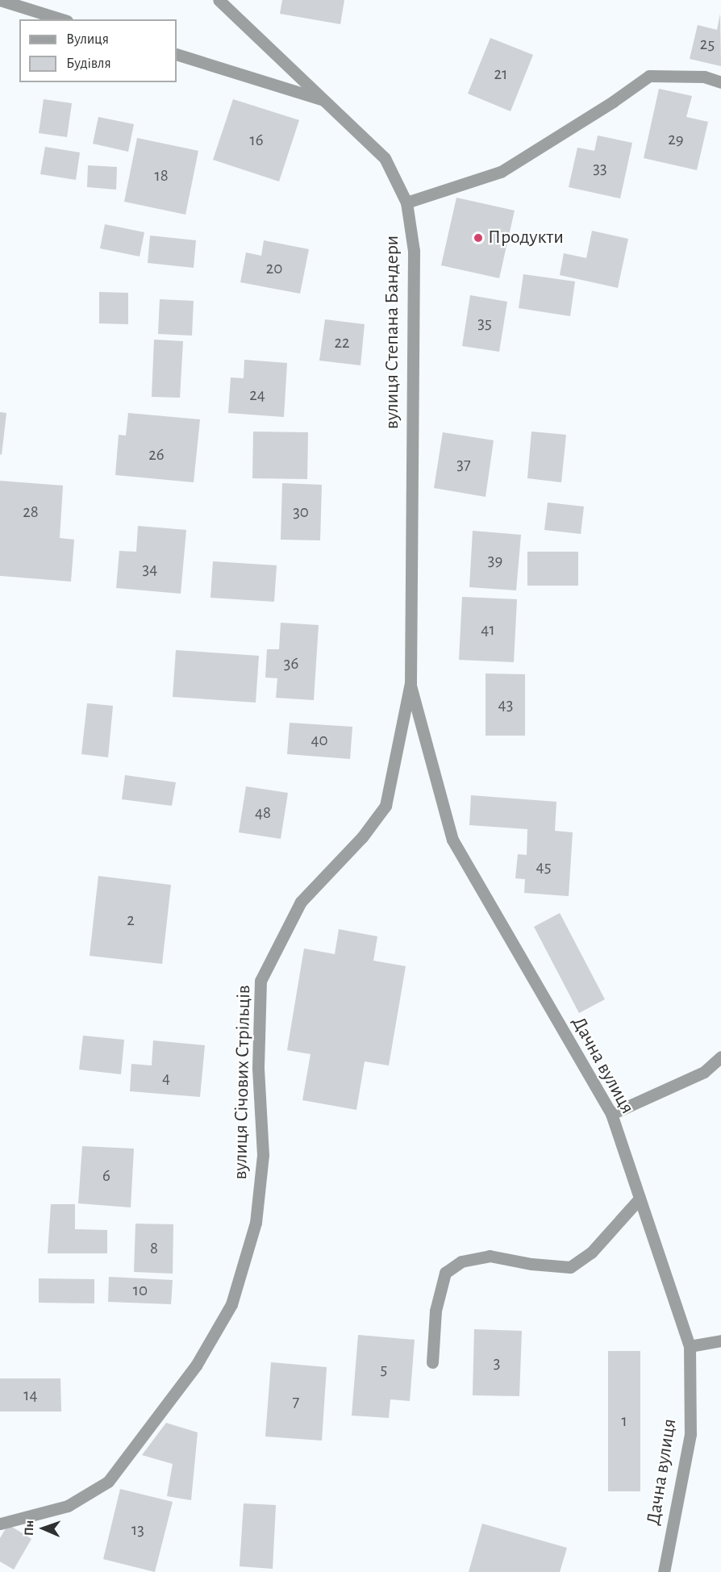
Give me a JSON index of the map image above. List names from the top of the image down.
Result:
{
  "streets": {
    "street": ["вулиця Степана Бандери", "Дачна вулиця", "вулиця Січових Стрільців"]
  },
  "crossings": [
    ["вулиця Степана Бандери", "Дачна вулиця"],
    ["вулиця Степана Бандери", "вулиця Січових Стрільців"],
    ["Дачна вулиця", "вулиця Січових Стрільців"]
  ],
  "places": ["Продукти"],
  "house_numbers": [
    "25",
    "21",
    "29",
    "16",
    "33",
    "18",
    "20",
    "35",
    "22",
    "24",
    "26",
    "37",
    "28",
    "30",
    "39",
    "34",
    "41",
    "36",
    "43",
    "40",
    "48",
    "45",
    "2",
    "4",
    "6",
    "8",
    "10",
    "3",
    "5",
    "14",
    "7",
    "1",
    "13"
  ],
  "legend": ["Вулиця", "Будівля"],
  "north": "left"
}
